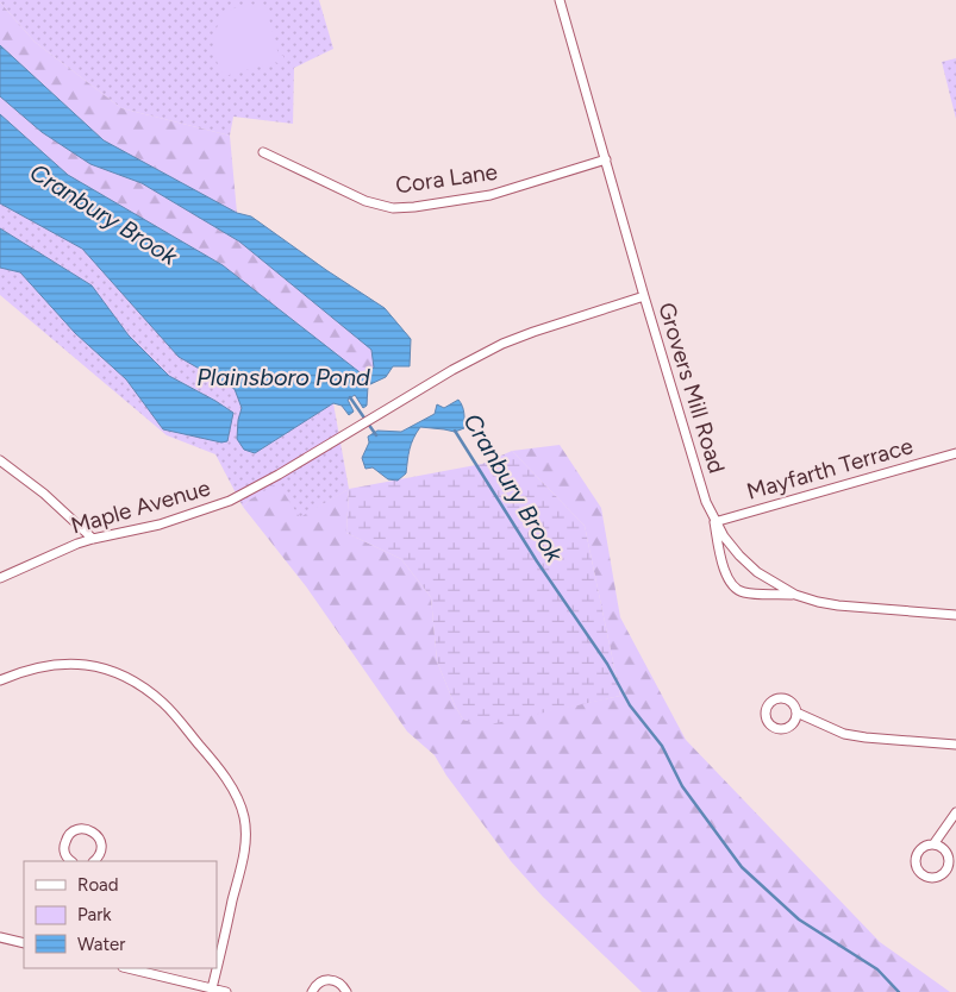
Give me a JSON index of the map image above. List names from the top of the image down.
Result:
{
  "streets": {
    "street": [
      "Cora Lane",
      "Grovers Mill Road",
      "Mayfarth Terrace",
      "Maple Avenue"
    ]
  },
  "crossings": [
    ["Cora Lane", "Grovers Mill Road"],
    ["Grovers Mill Road", "Mayfarth Terrace"],
    ["Grovers Mill Road", "Maple Avenue"]
  ],
  "water": ["Cranbury Brook", "Plainsboro Pond"],
  "legend": ["Road", "Park", "Water"]
}
